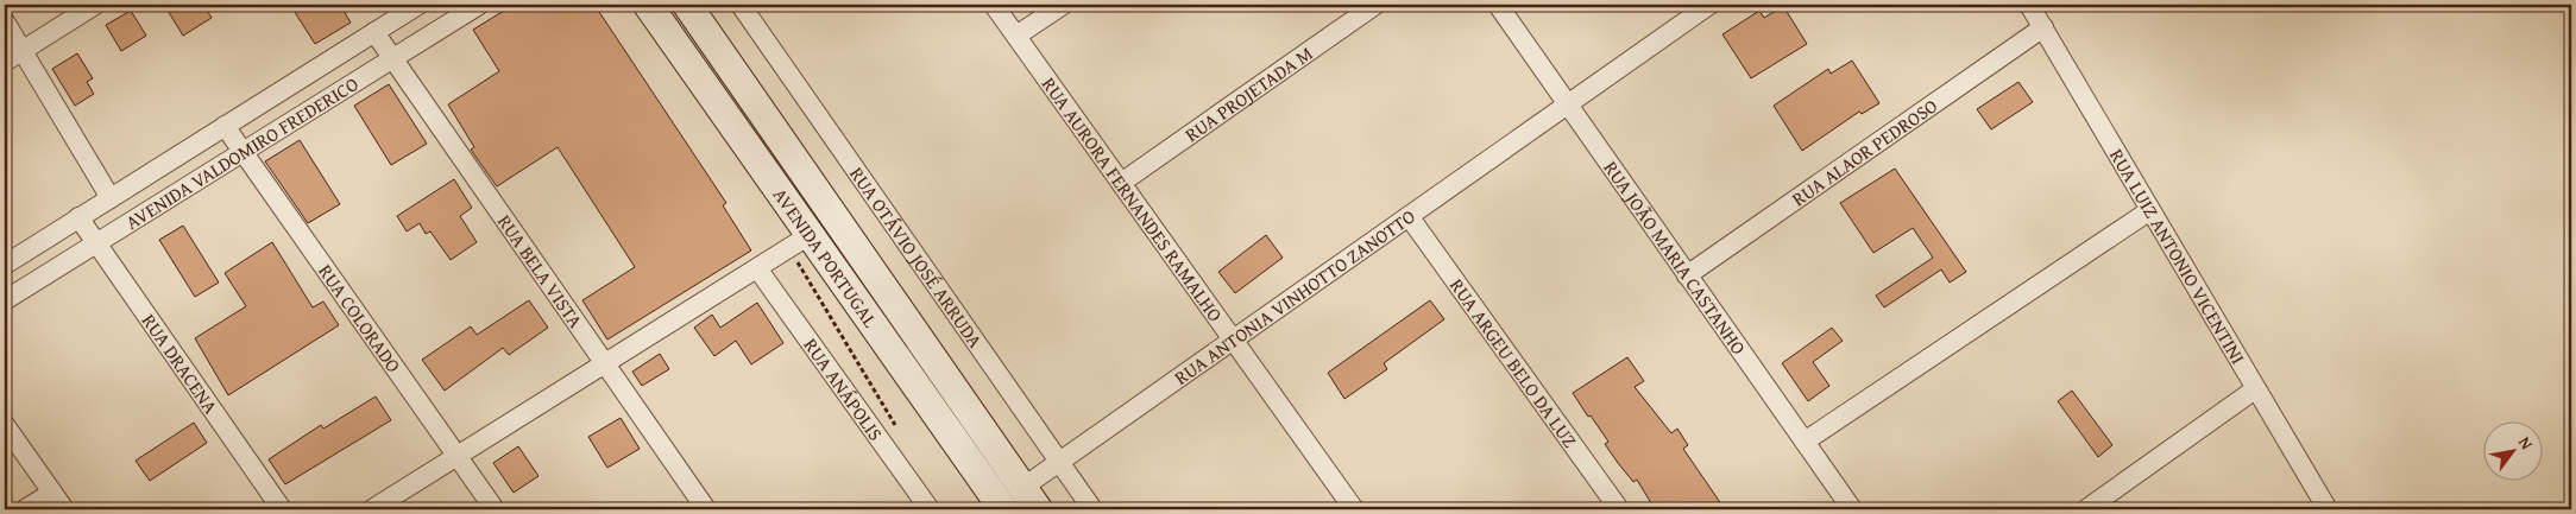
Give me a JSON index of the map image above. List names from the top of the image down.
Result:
{
  "streets": {
    "main road": ["AVENIDA PORTUGAL"],
    "street": [
      "RUA PROJETADA M",
      "RUA ALAOR PEDROSO",
      "AVENIDA VALDOMIRO FREDERICO",
      "RUA AURORA FERNANDES RAMALHO",
      "RUA OTÁVIO JOSÉ ARRUDA",
      "RUA JOÃO MARIA CASTANHO",
      "RUA LUIZ ANTONIO VICENTINI",
      "RUA BELA VISTA",
      "RUA ANTONIA VINHOTTO ZANOTTO",
      "RUA COLORADO",
      "RUA ARGEU BELO DA LUZ",
      "RUA DRACENA",
      "RUA ANÁPOLIS"
    ]
  },
  "crossings": [
    ["RUA PROJETADA M", "RUA AURORA FERNANDES RAMALHO"],
    ["RUA ALAOR PEDROSO", "RUA JOÃO MARIA CASTANHO"],
    ["RUA ALAOR PEDROSO", "RUA LUIZ ANTONIO VICENTINI"],
    ["AVENIDA VALDOMIRO FREDERICO", "RUA BELA VISTA"],
    ["AVENIDA VALDOMIRO FREDERICO", "RUA COLORADO"],
    ["AVENIDA VALDOMIRO FREDERICO", "RUA DRACENA"],
    ["RUA AURORA FERNANDES RAMALHO", "RUA ANTONIA VINHOTTO ZANOTTO"],
    ["RUA OTÁVIO JOSÉ ARRUDA", "RUA ANTONIA VINHOTTO ZANOTTO"],
    ["AVENIDA PORTUGAL", "RUA ANTONIA VINHOTTO ZANOTTO"],
    ["RUA JOÃO MARIA CASTANHO", "RUA ANTONIA VINHOTTO ZANOTTO"],
    ["RUA ANTONIA VINHOTTO ZANOTTO", "RUA ARGEU BELO DA LUZ"]
  ],
  "north": "top right"
}
